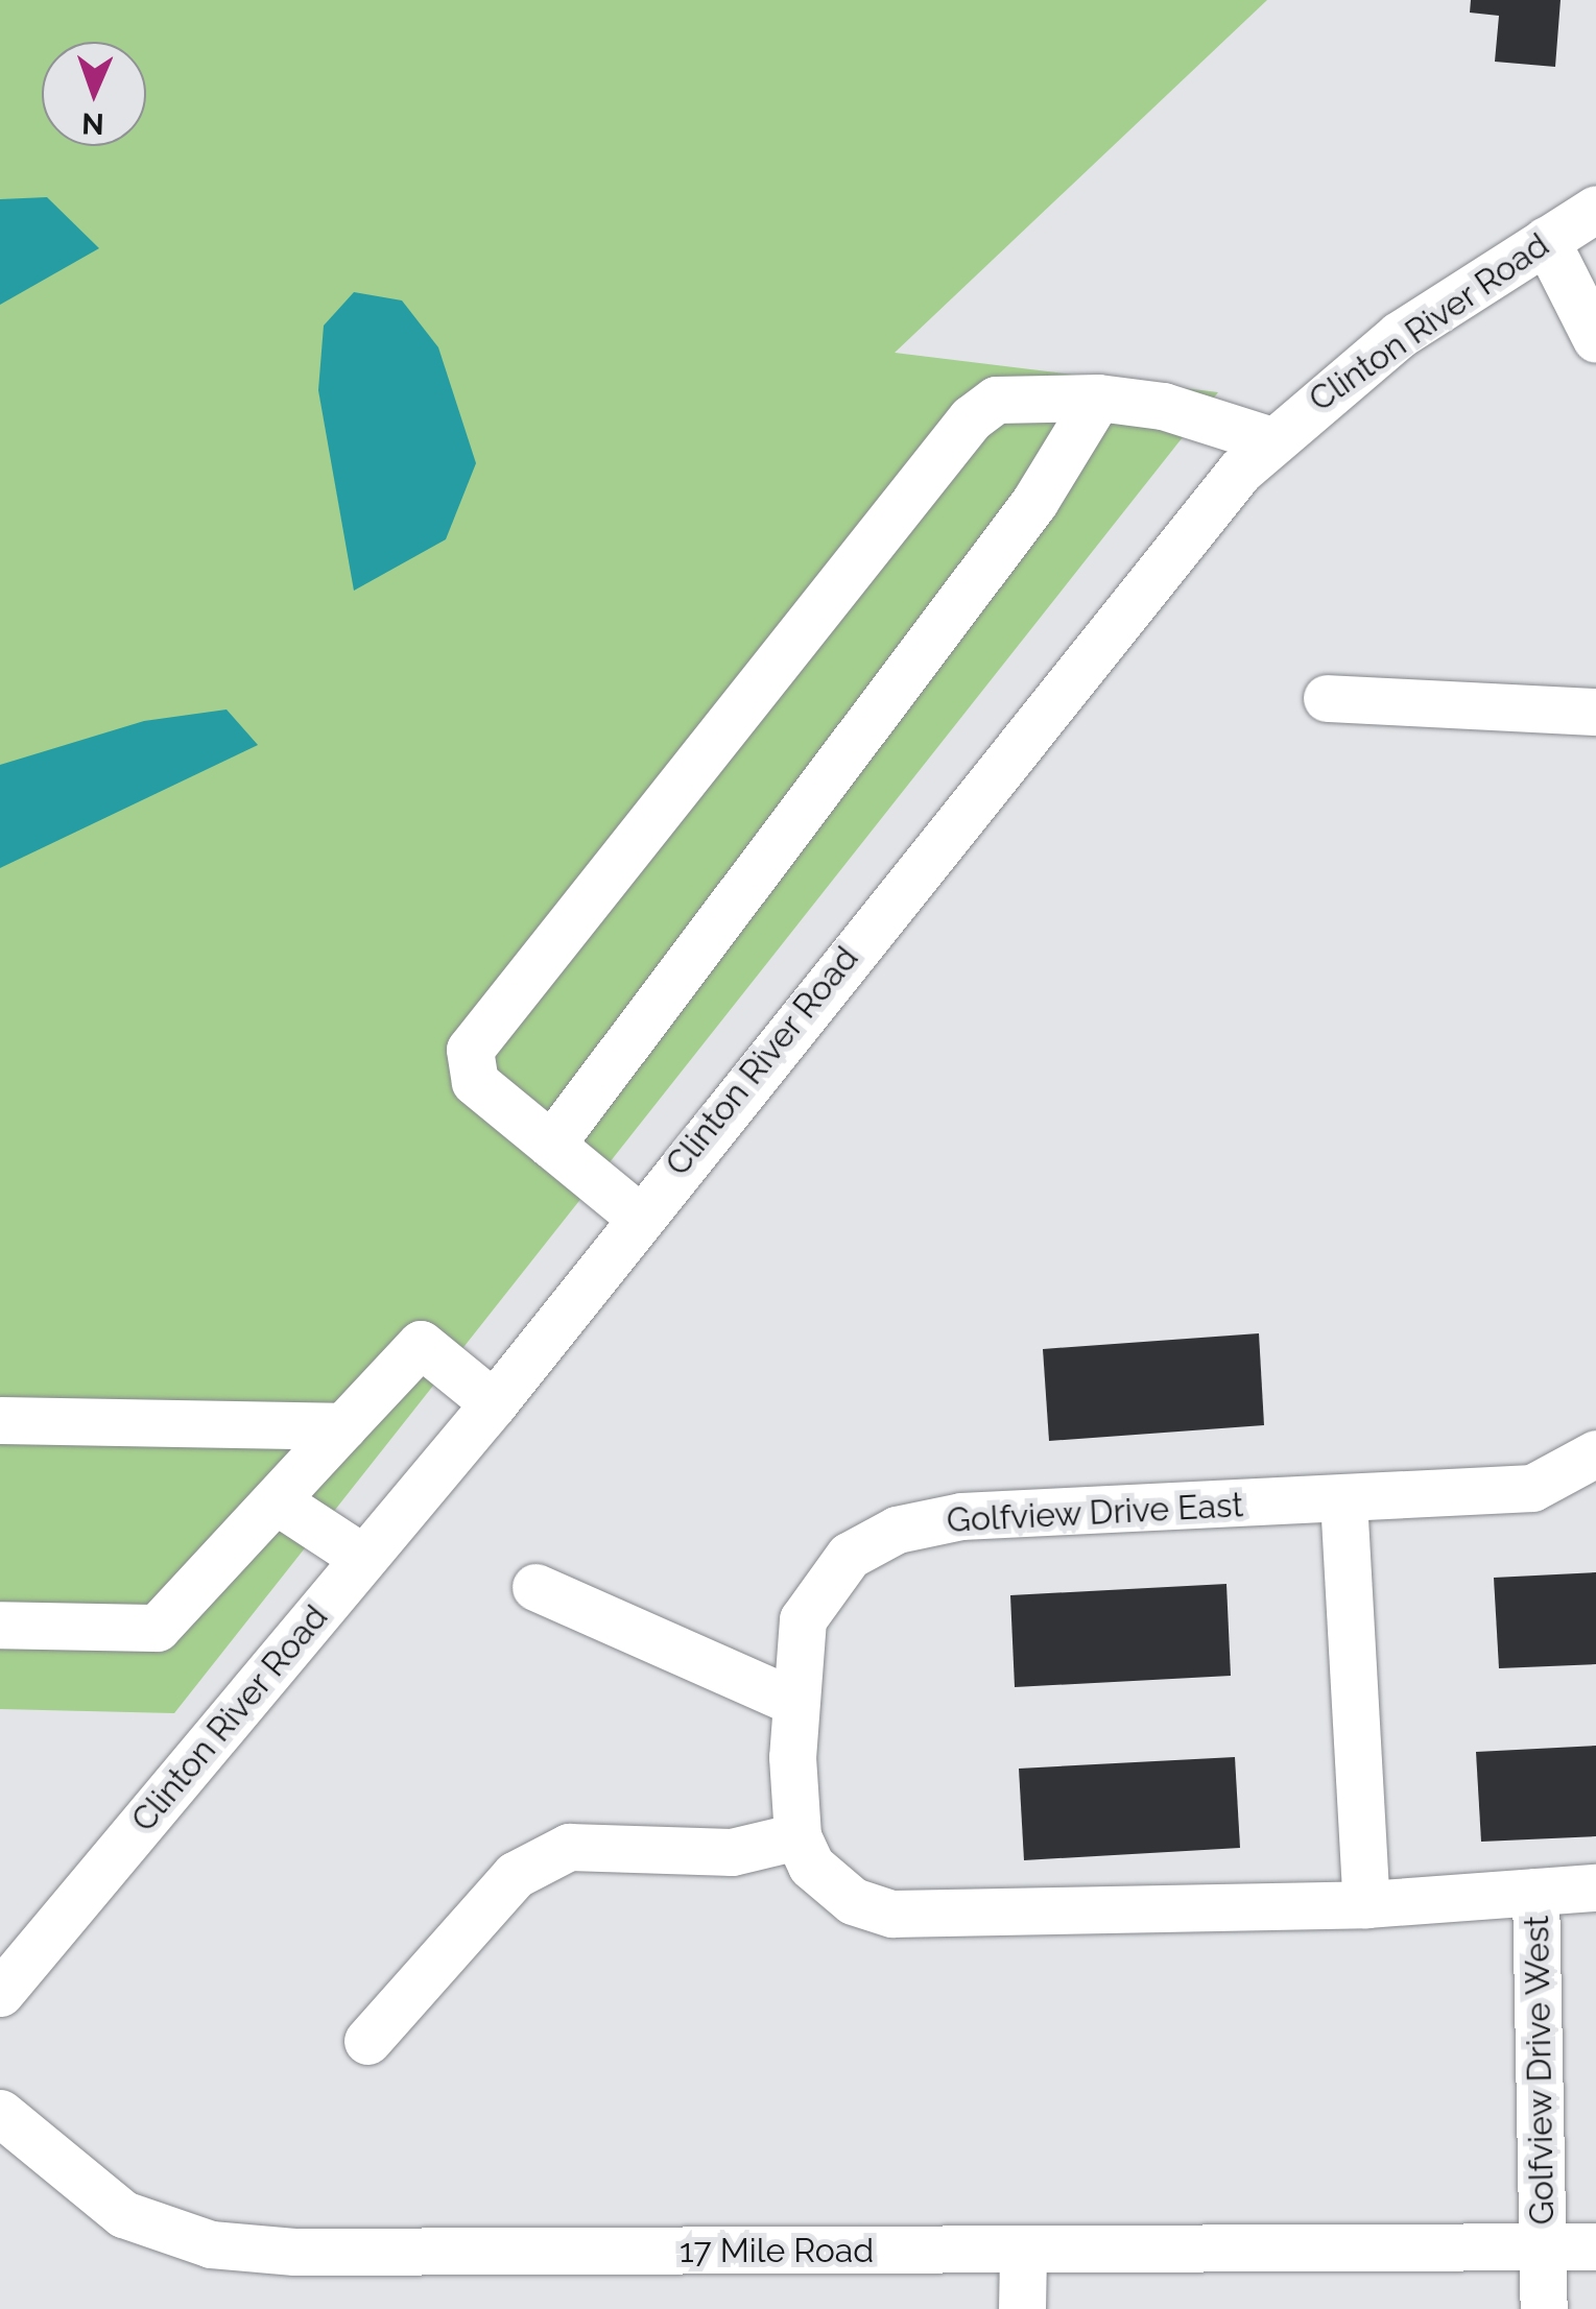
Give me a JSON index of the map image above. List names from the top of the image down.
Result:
{
  "streets": {
    "street": [
      "Clinton River Road",
      "Golfview Drive East",
      "Golfview Drive West",
      "17 Mile Road"
    ]
  },
  "crossings": [
    ["Golfview Drive West", "17 Mile Road"]
  ],
  "north": "bottom"
}
